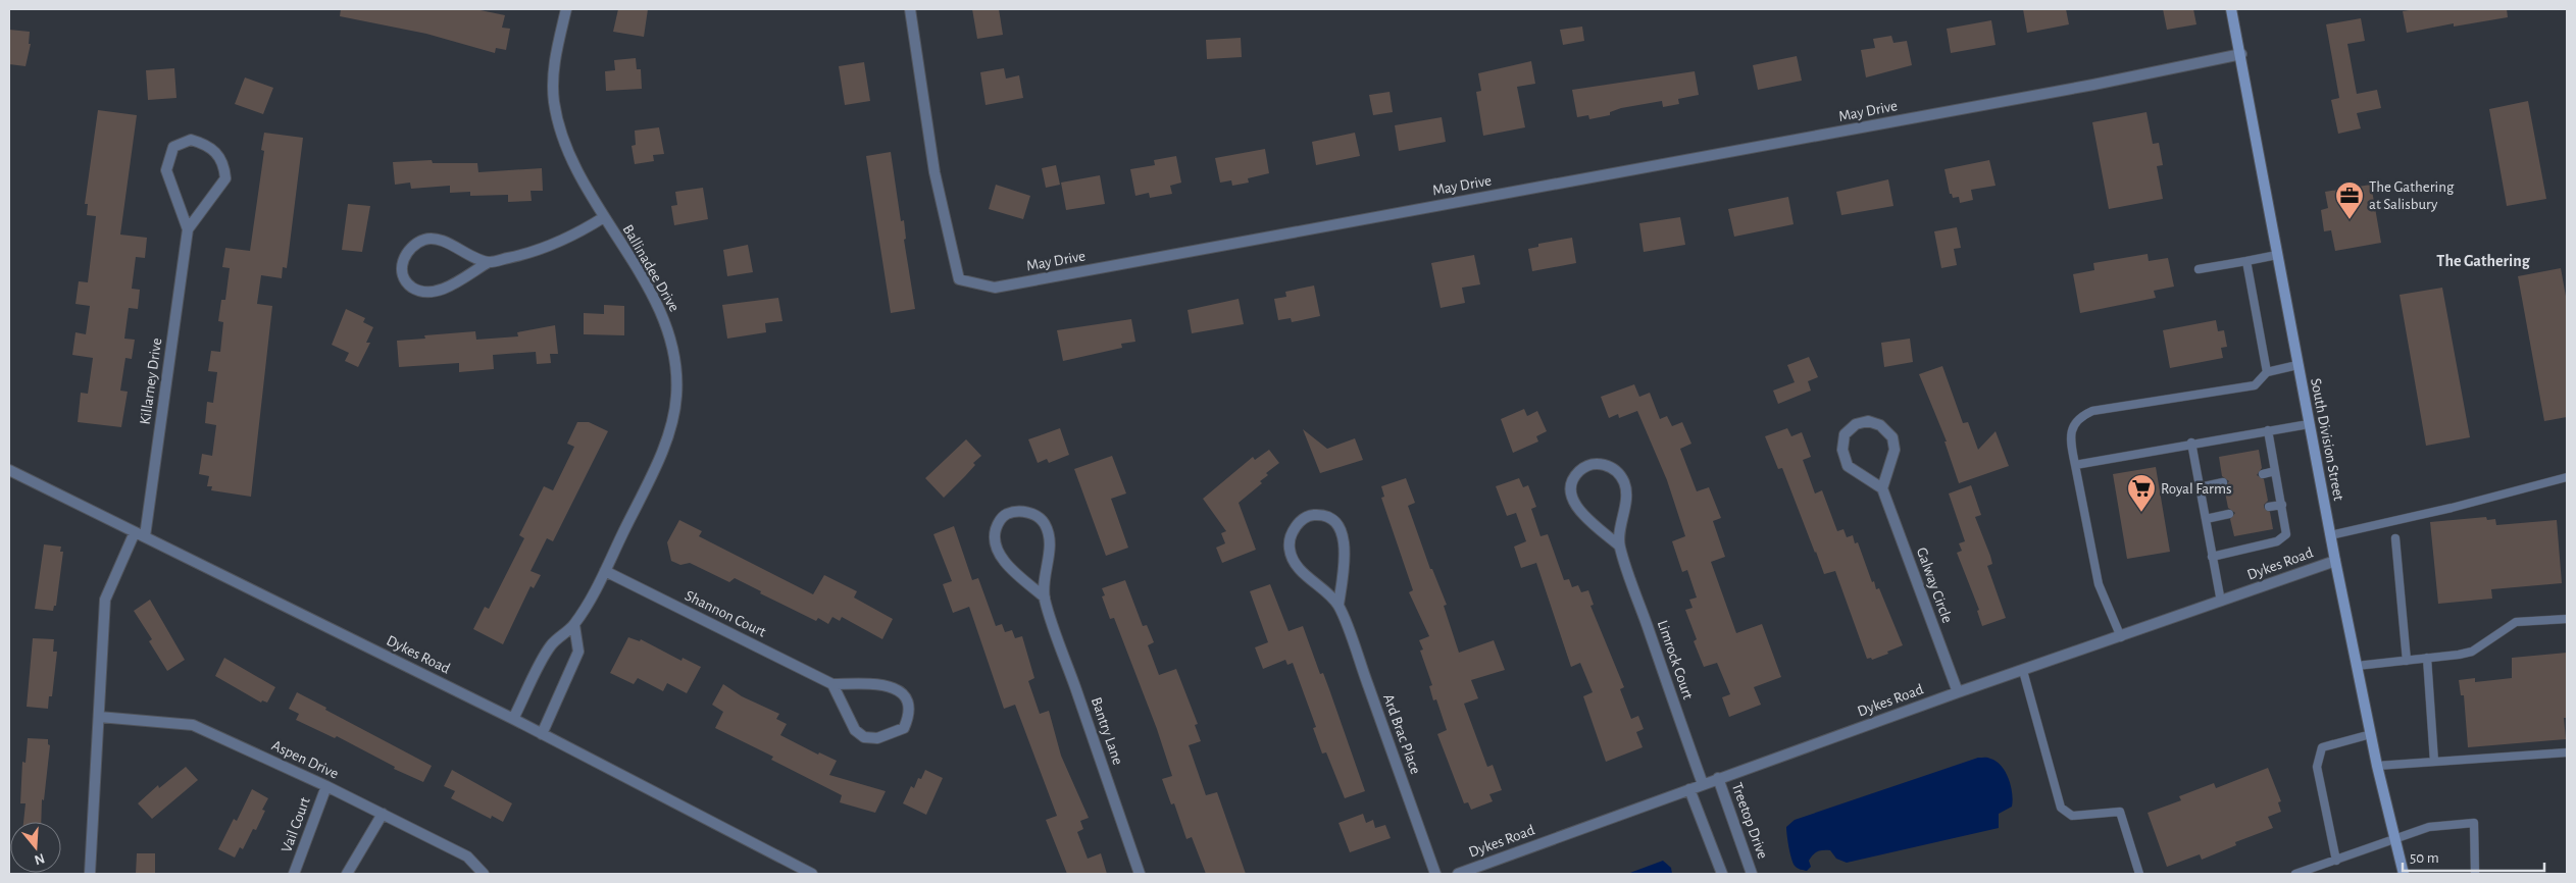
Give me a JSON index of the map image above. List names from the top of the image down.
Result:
{
  "streets": {
    "street": [
      "May Drive",
      "Ballinadee Drive",
      "Killarney Drive",
      "South Division Street",
      "Dykes Road",
      "Galway Circle",
      "Shannon Court",
      "Limrock Court",
      "Bantry Lane",
      "Ard Brac Place",
      "Aspen Drive",
      "Treetop Drive",
      "Vail Court"
    ]
  },
  "crossings": [
    ["May Drive", "South Division Street"],
    ["Ballinadee Drive", "Dykes Road"],
    ["Ballinadee Drive", "Shannon Court"],
    ["Killarney Drive", "Dykes Road"],
    ["South Division Street", "Dykes Road"],
    ["Dykes Road", "Galway Circle"],
    ["Dykes Road", "Limrock Court"],
    ["Dykes Road", "Treetop Drive"],
    ["Aspen Drive", "Vail Court"]
  ],
  "districts": ["The Gathering"],
  "places": {
    "office": ["The Gathering at Salisbury"],
    "supermarket": ["Royal Farms"]
  },
  "scale_bar": "50 m",
  "north": "bottom"
}
